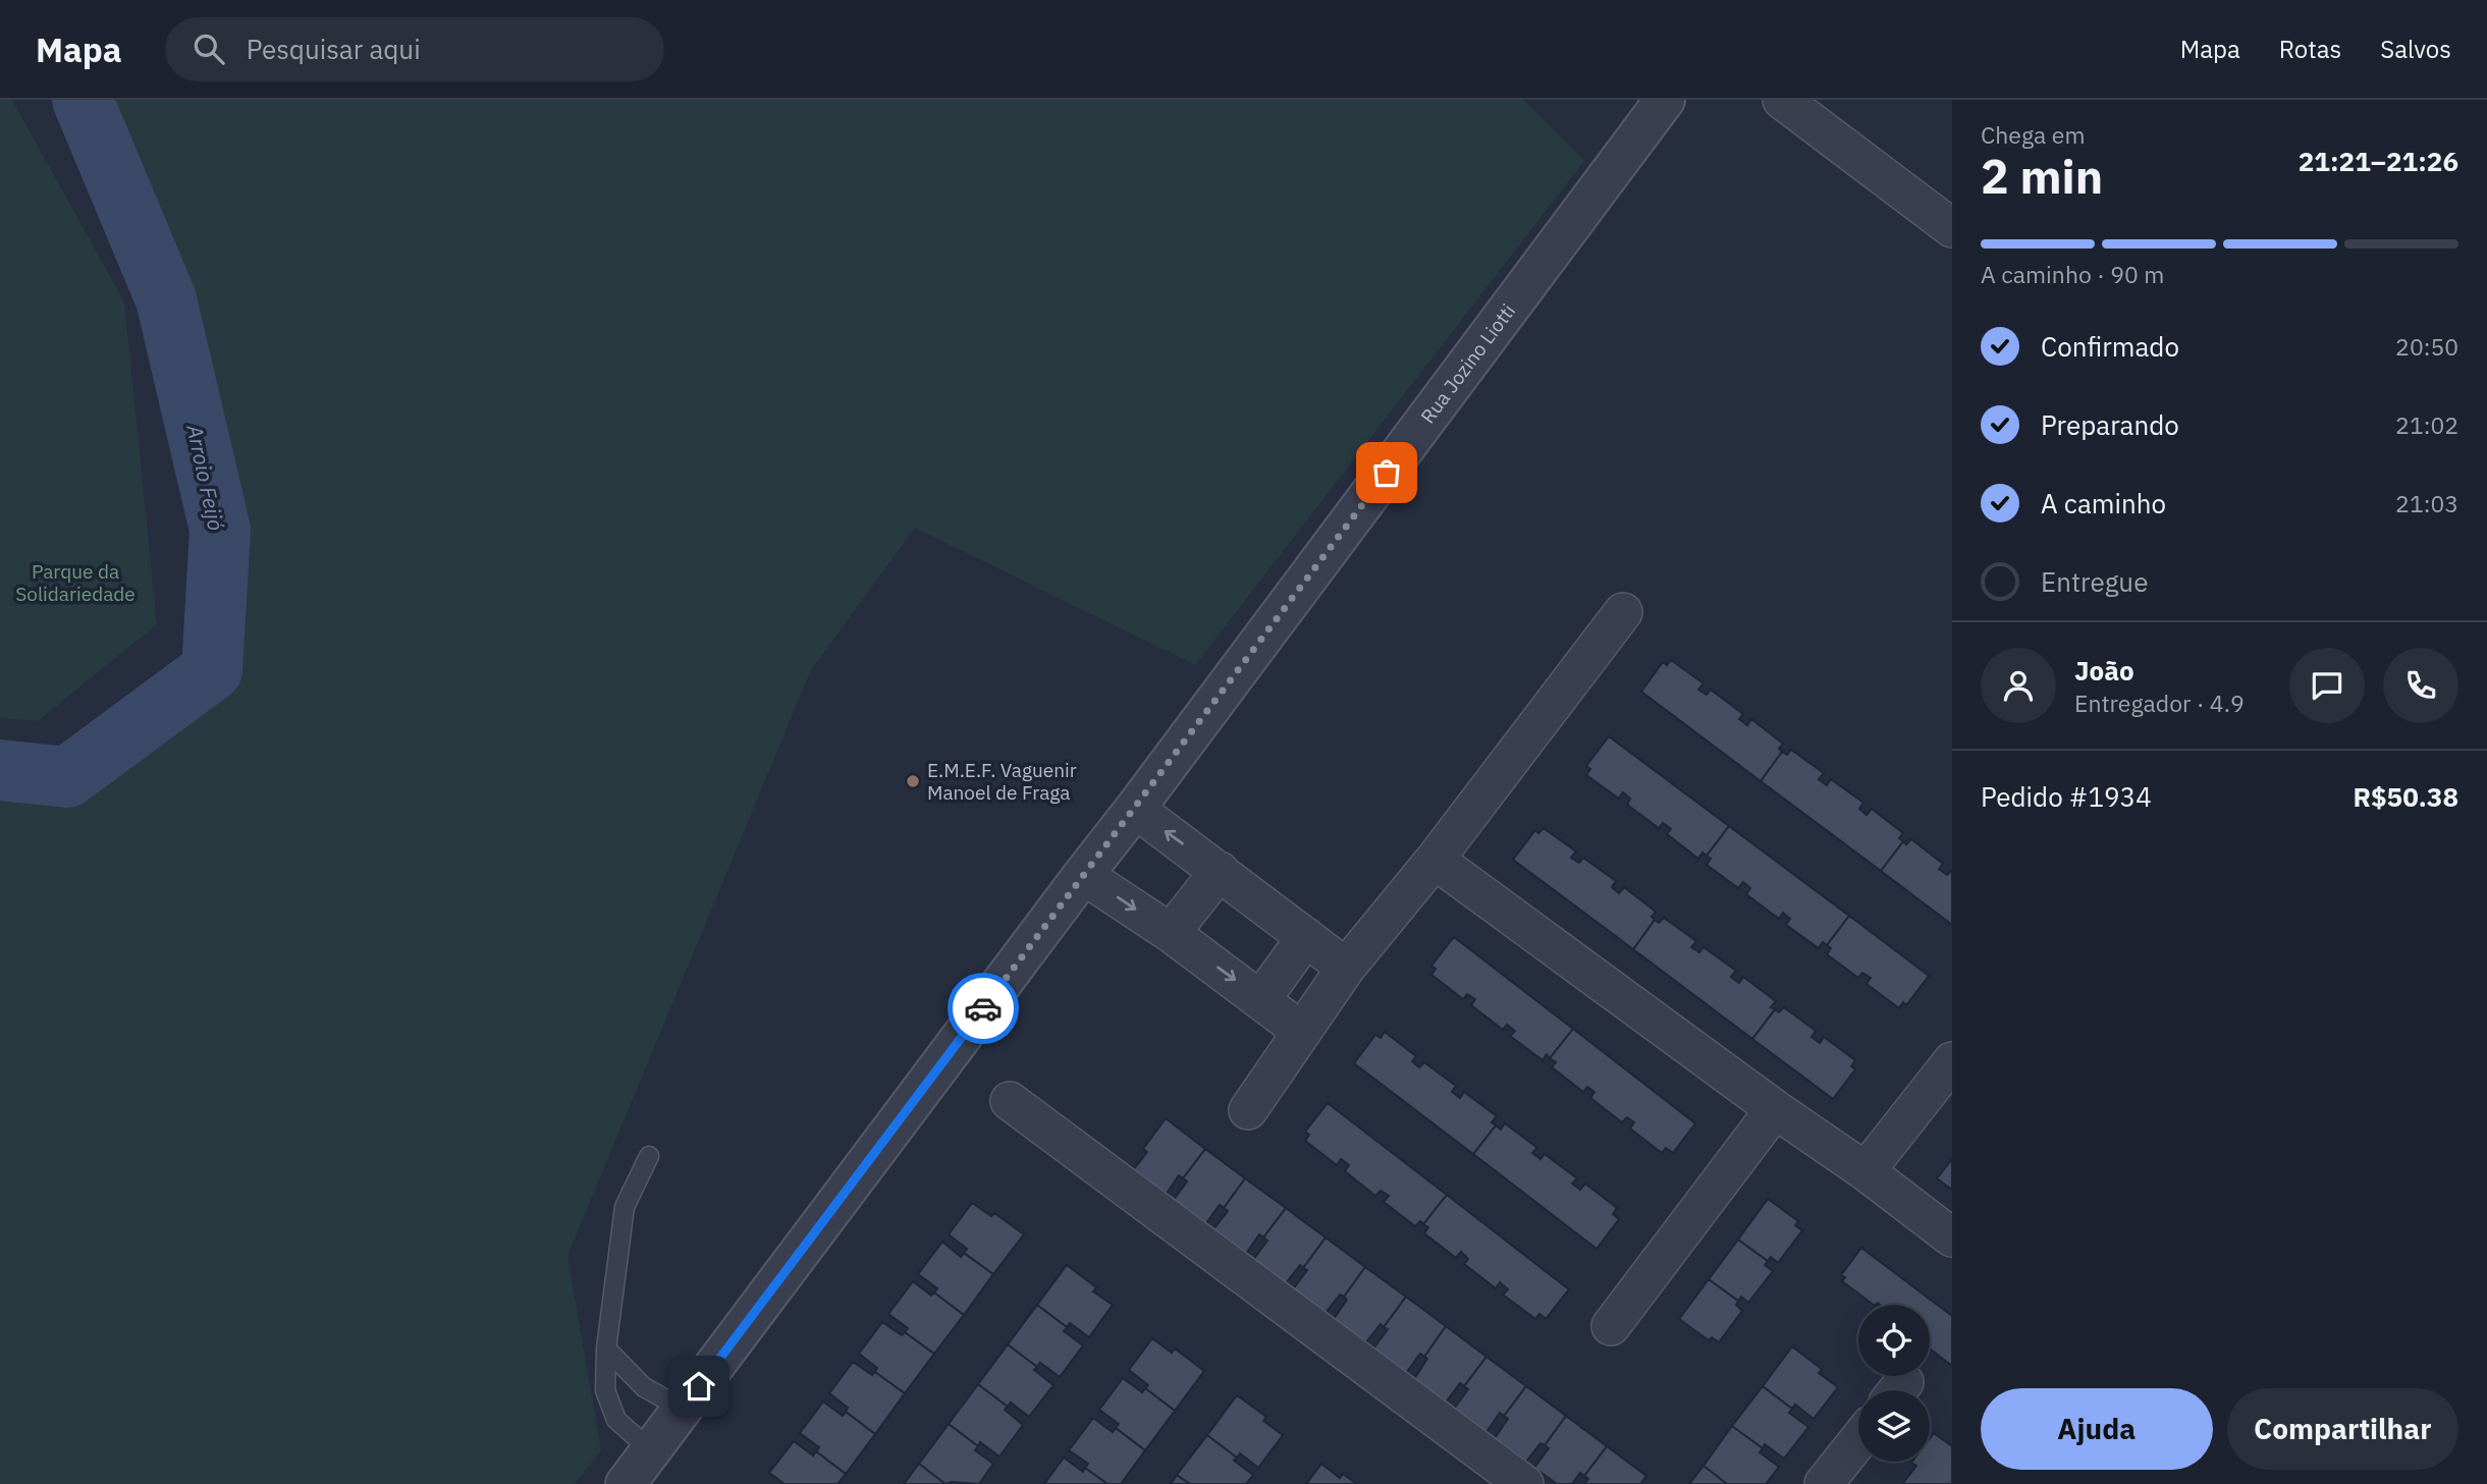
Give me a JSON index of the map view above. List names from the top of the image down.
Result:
{
  "streets": {
    "street": ["Rua Jozino Liotti"]
  },
  "water": ["Arroio Feijó"],
  "parks": ["Parque da Solidariedade"],
  "places": ["E.M.E.F. Vaguenir Manoel de Fraga"],
  "page": {
    "header": "Mapa",
    "search": "Pesquisar aqui",
    "nav": ["Mapa", "Rotas", "Salvos"],
    "heading": ["2 min", "Chega em", "21:21–21:26"],
    "panel": [
      "João",
      "Entregador · 4.9",
      "Pedido #1934",
      "R$50.38"
    ],
    "bar": "A caminho · 90 m",
    "list": [
      ["Confirmado", "20:50"],
      ["Preparando", "21:02"],
      ["A caminho", "21:03"],
      "Entregue"
    ],
    "buttons": ["Ajuda", "Compartilhar"]
  }
}
